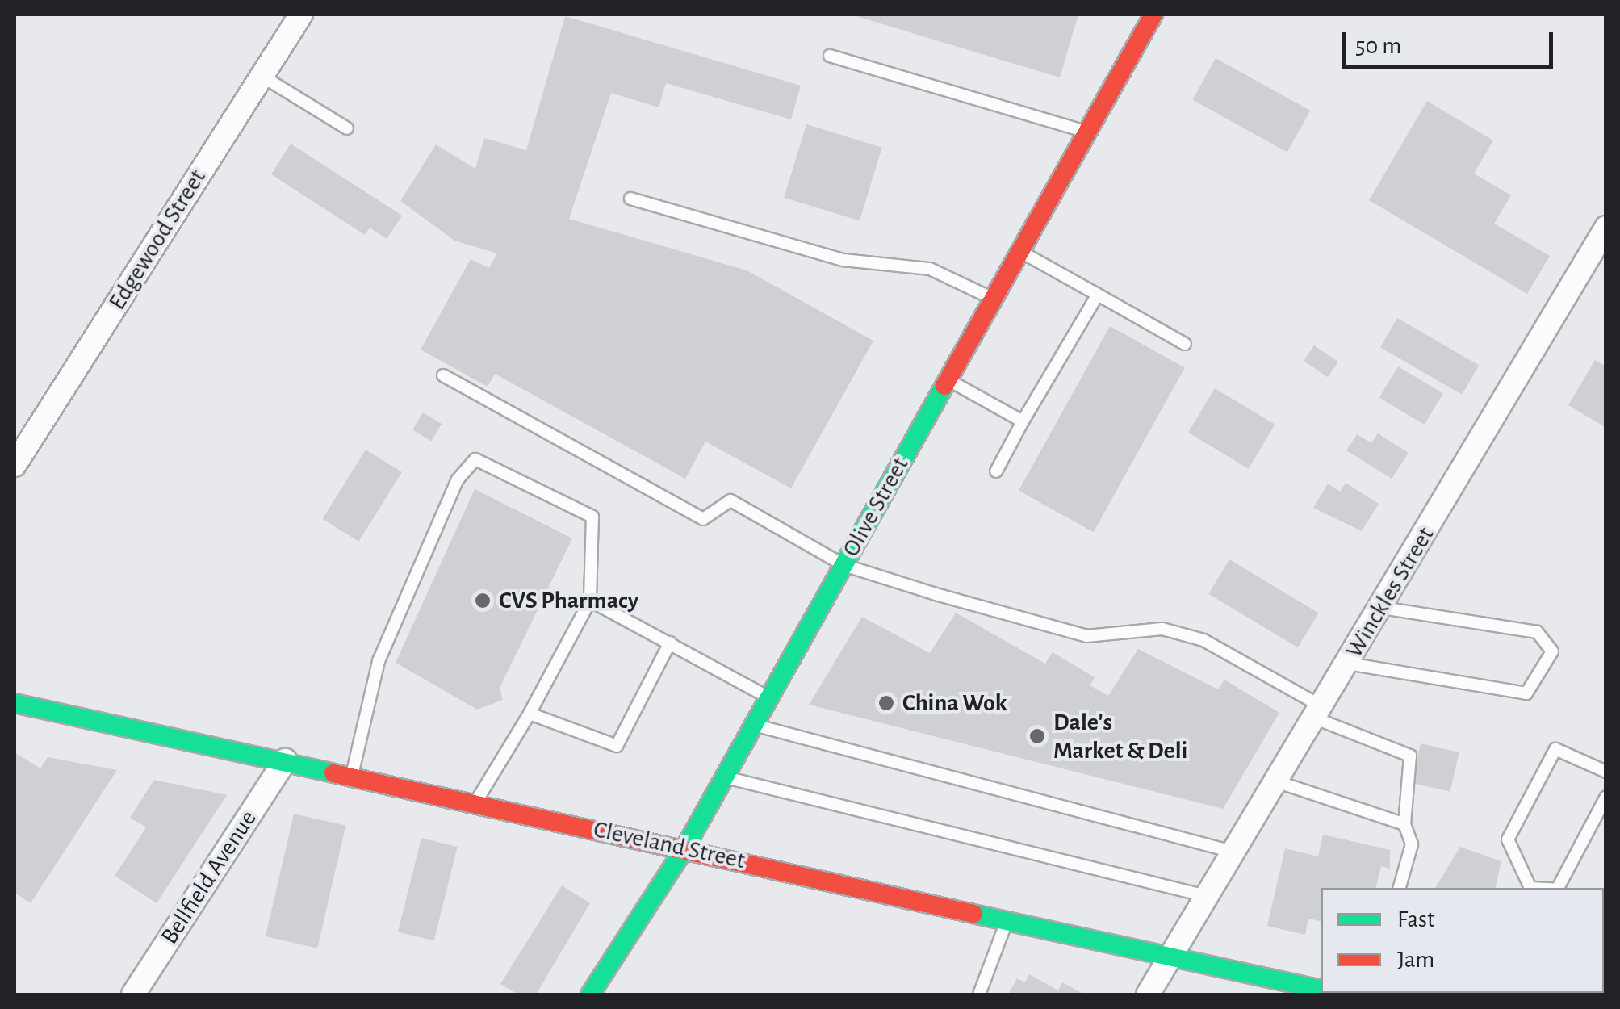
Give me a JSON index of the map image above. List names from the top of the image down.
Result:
{
  "streets": {
    "main road": ["Olive Street", "Cleveland Street"],
    "street": ["Edgewood Street", "Winckles Street", "Bellfield Avenue"]
  },
  "crossings": [
    ["Olive Street", "Cleveland Street"],
    ["Winckles Street", "Cleveland Street"],
    ["Cleveland Street", "Bellfield Avenue"]
  ],
  "places": ["CVS Pharmacy", "China Wok", "Dale's Market & Deli"],
  "legend": ["Fast", "Jam"],
  "scale_bar": "50 m"
}
